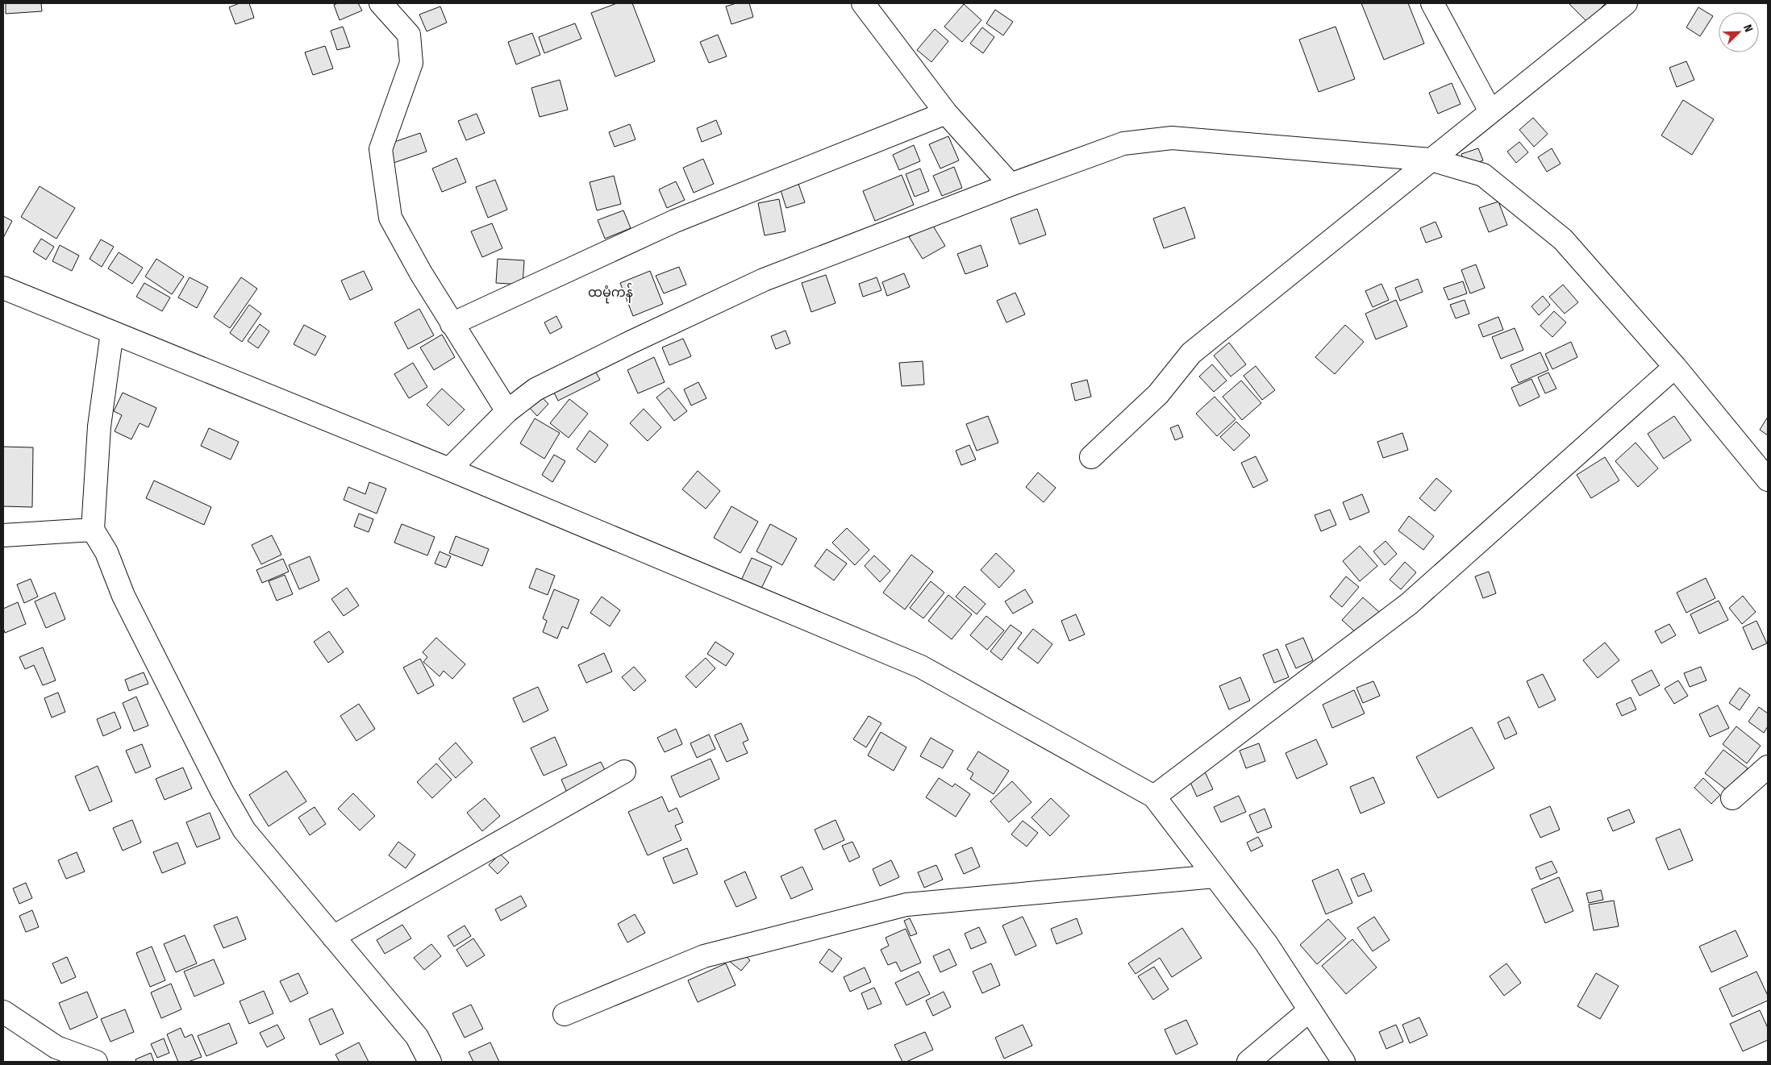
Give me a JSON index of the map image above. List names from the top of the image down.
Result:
{
  "districts": ["ထမုံကန်"],
  "north": "top right"
}
